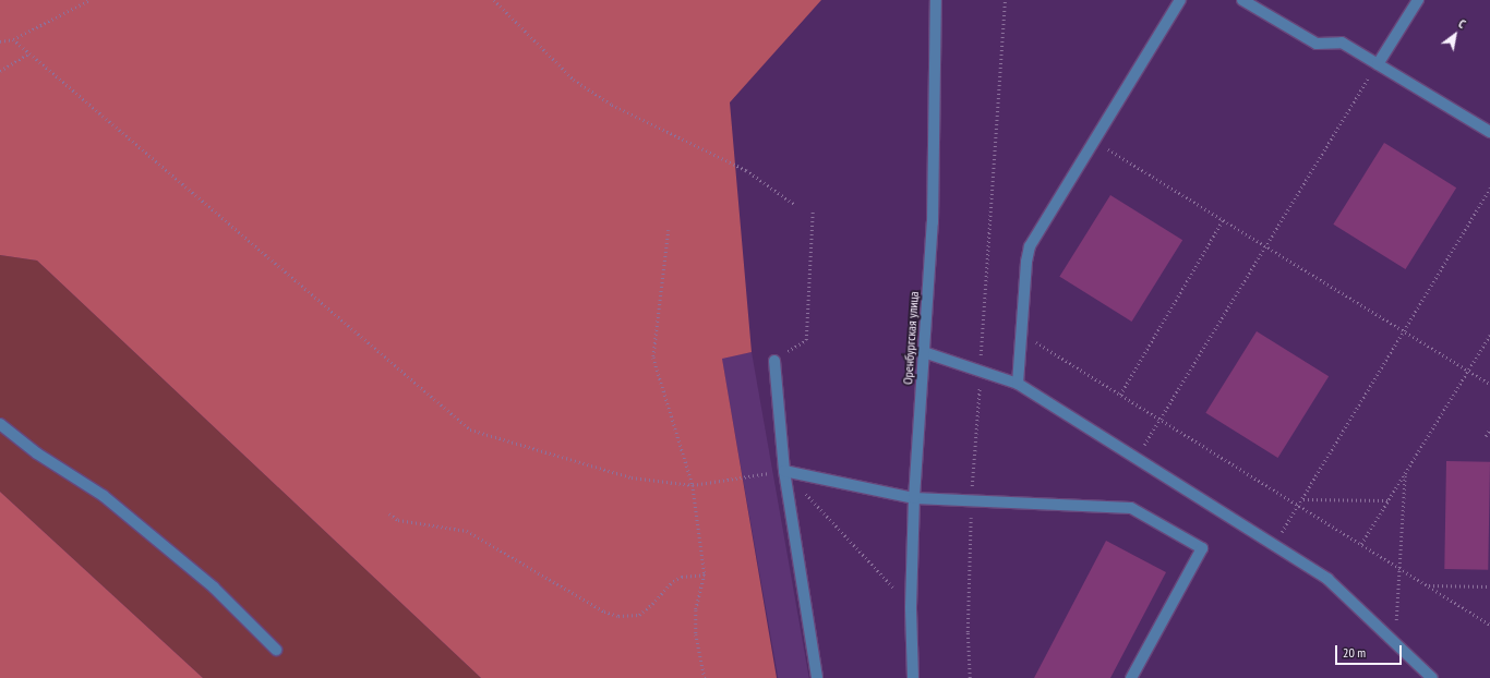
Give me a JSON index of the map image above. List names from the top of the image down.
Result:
{
  "streets": {
    "street": ["Оренбургская улица"]
  },
  "scale_bar": "20 m",
  "north": "top right"
}
